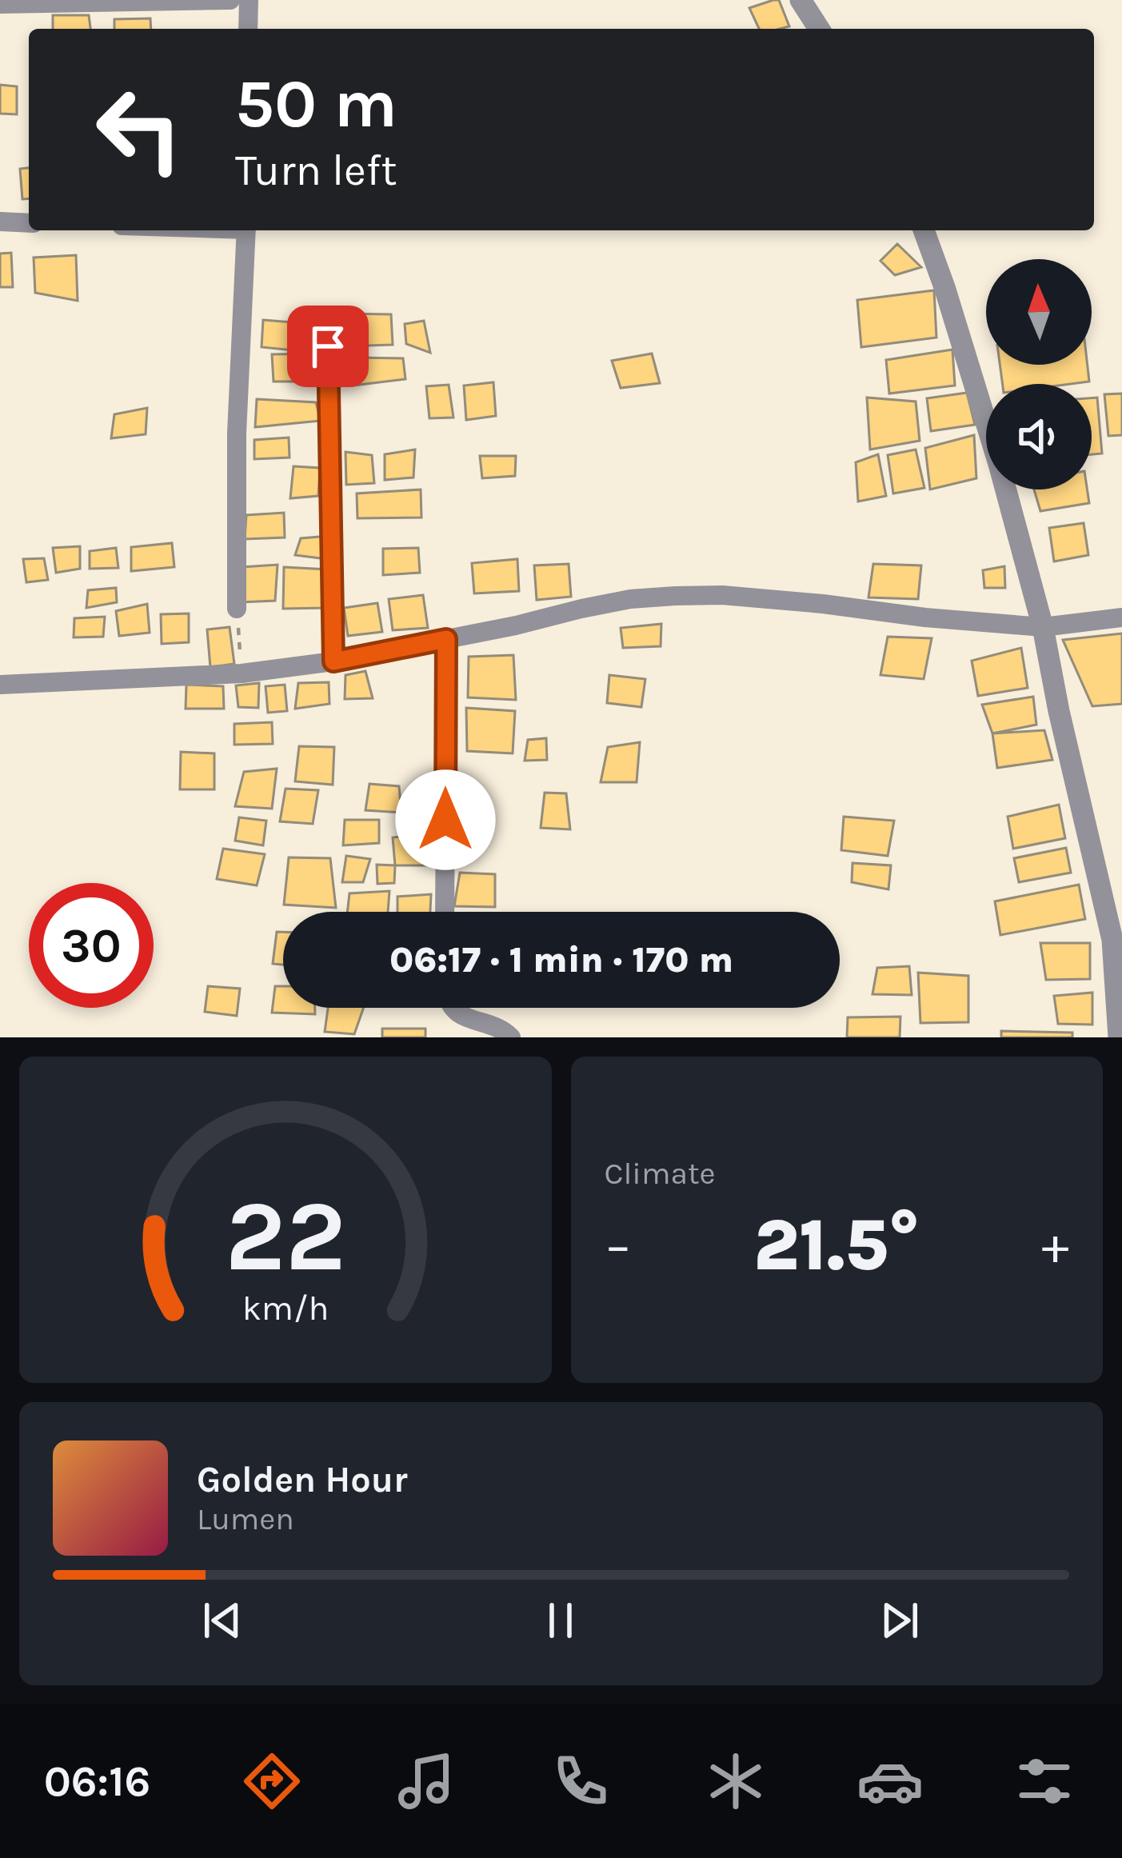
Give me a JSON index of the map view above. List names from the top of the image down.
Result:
{
  "north": "top",
  "page": {
    "turn": ["50 m", "Turn left"],
    "limit": "30",
    "trip": "06:17 · 1 min · 170 m",
    "tile": "Climate",
    "heat": ["−", "21.5°", "+"],
    "song": ["Golden Hour", "Lumen"],
    "tabs": "06:16",
    "gauge": ["22", "km/h"]
  }
}
